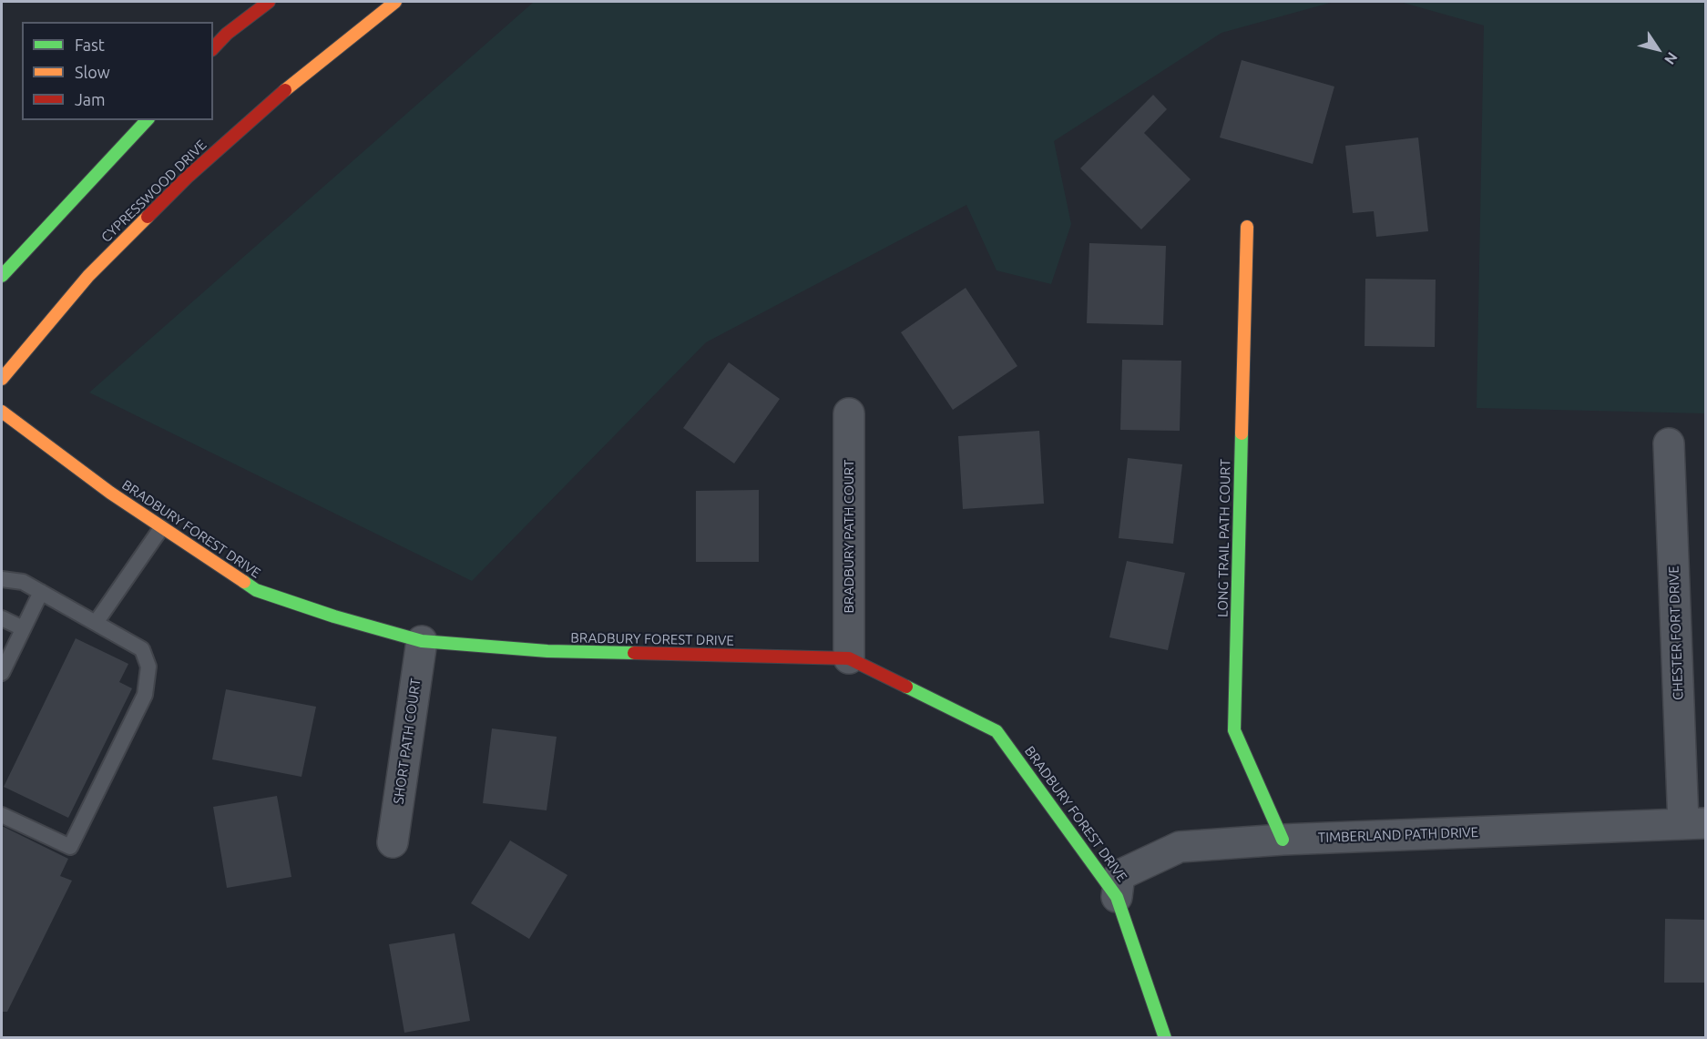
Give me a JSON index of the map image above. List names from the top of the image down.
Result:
{
  "streets": {
    "street": [
      "CYPRESSWOOD DRIVE",
      "BRADBURY FOREST DRIVE",
      "BRADBURY PATH COURT",
      "LONG TRAIL PATH COURT",
      "CHESTER FORT DRIVE",
      "SHORT PATH COURT",
      "TIMBERLAND PATH DRIVE"
    ]
  },
  "crossings": [
    ["BRADBURY FOREST DRIVE", "BRADBURY PATH COURT"],
    ["BRADBURY FOREST DRIVE", "SHORT PATH COURT"],
    ["BRADBURY FOREST DRIVE", "TIMBERLAND PATH DRIVE"],
    ["LONG TRAIL PATH COURT", "TIMBERLAND PATH DRIVE"],
    ["CHESTER FORT DRIVE", "TIMBERLAND PATH DRIVE"]
  ],
  "legend": ["Fast", "Slow", "Jam"],
  "north": "bottom right"
}
